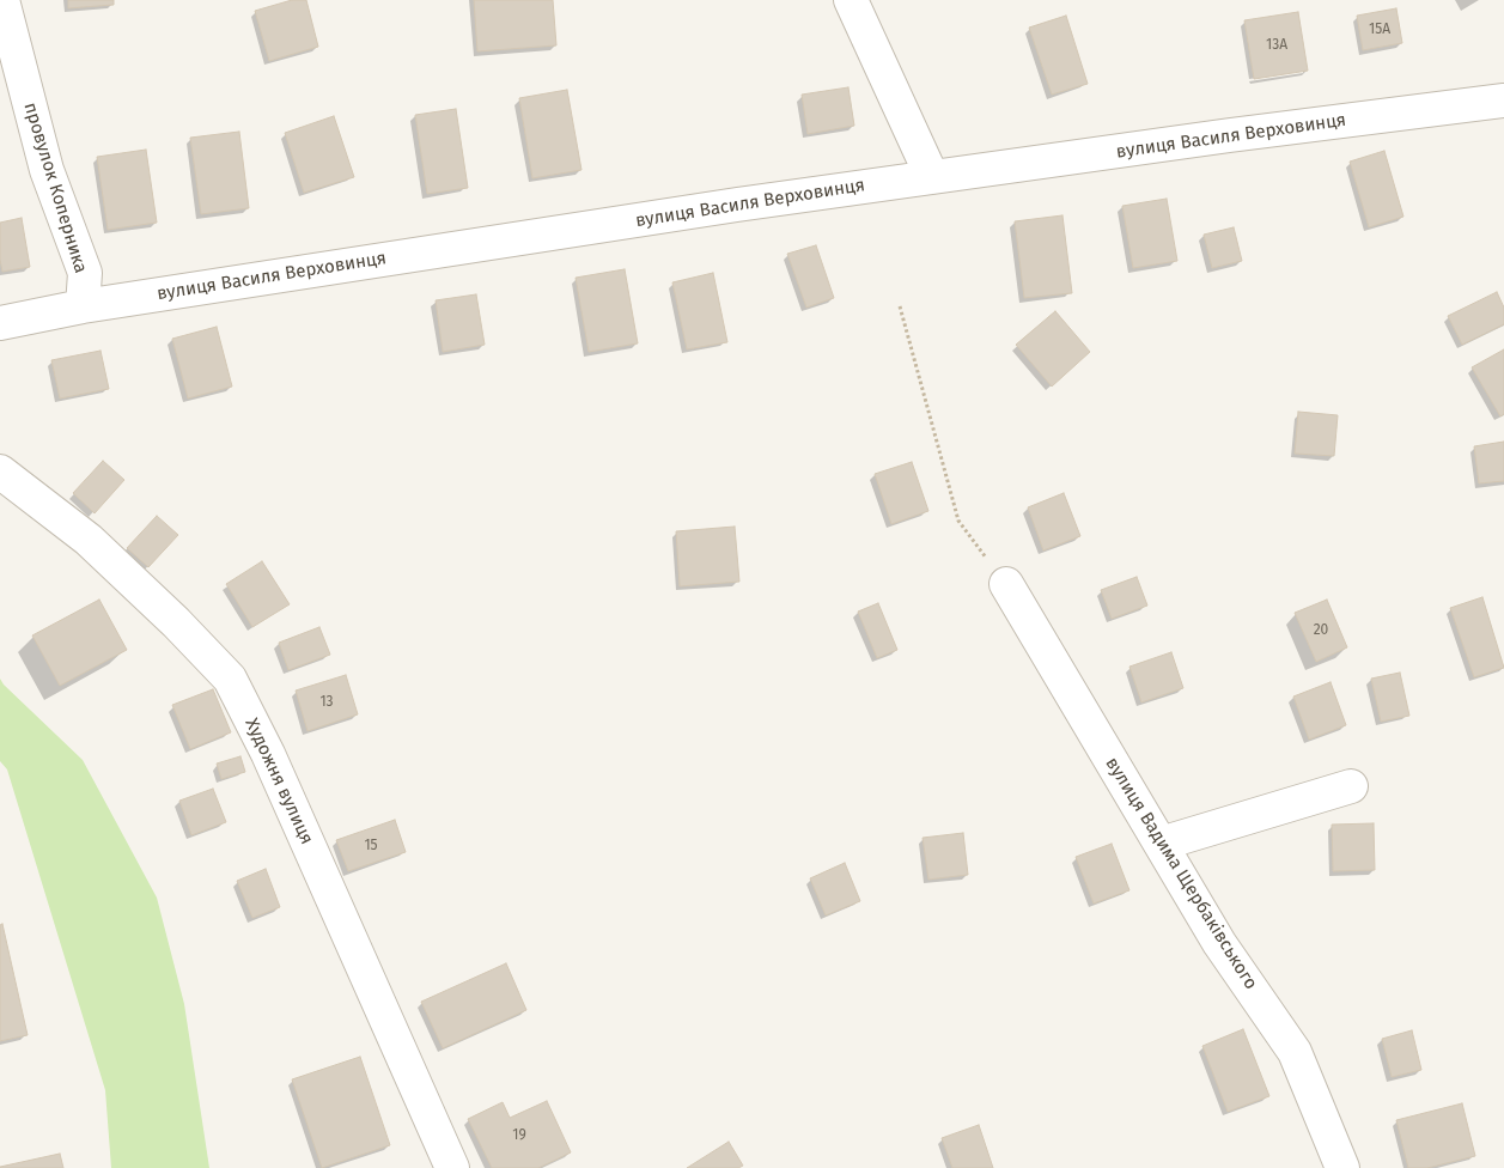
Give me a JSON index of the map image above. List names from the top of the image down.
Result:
{
  "streets": {
    "street": [
      "вулиця Василя Верховинця",
      "провулок Коперника",
      "Художня вулиця",
      "вулиця Вадима Щербаківського"
    ]
  },
  "crossings": [
    ["вулиця Василя Верховинця", "провулок Коперника"]
  ],
  "house_numbers": [
    "15А",
    "13А",
    "20",
    "13",
    "15",
    "19"
  ]
}
